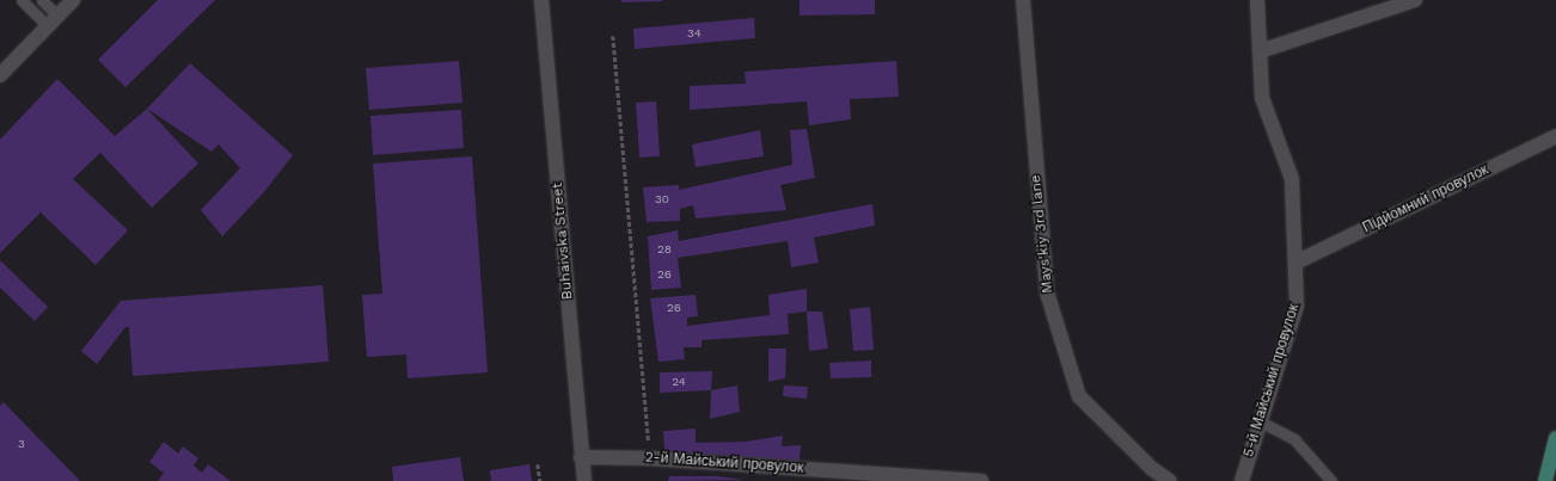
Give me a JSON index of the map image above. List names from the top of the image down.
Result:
{
  "streets": {
    "street": [
      "Підйомний провулок",
      "Mays'kiy 3rd lane",
      "Buhaivska Street",
      "5-й Майський провулок",
      "2-й Майський провулок"
    ]
  },
  "crossings": [
    ["Підйомний провулок", "5-й Майський провулок"],
    ["Buhaivska Street", "2-й Майський провулок"]
  ],
  "house_numbers": [
    "34",
    "30",
    "28",
    "26",
    "26",
    "24",
    "3"
  ]
}
